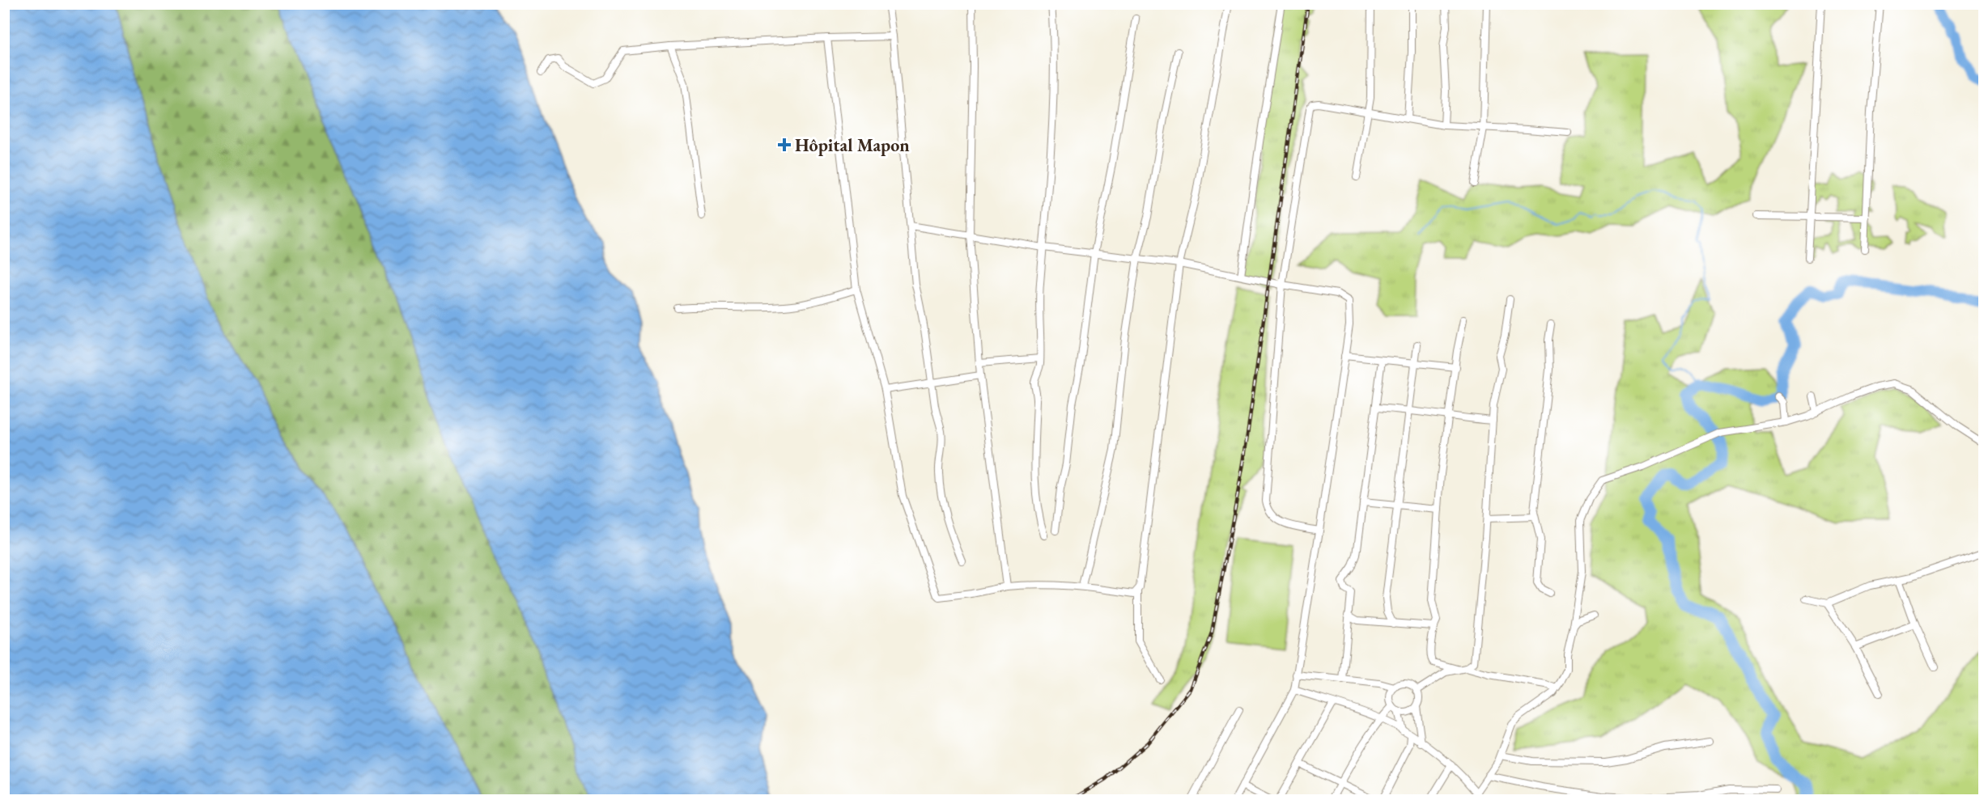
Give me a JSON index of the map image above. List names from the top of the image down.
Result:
{
  "places": {
    "health": ["Hôpital Mapon"]
  }
}
